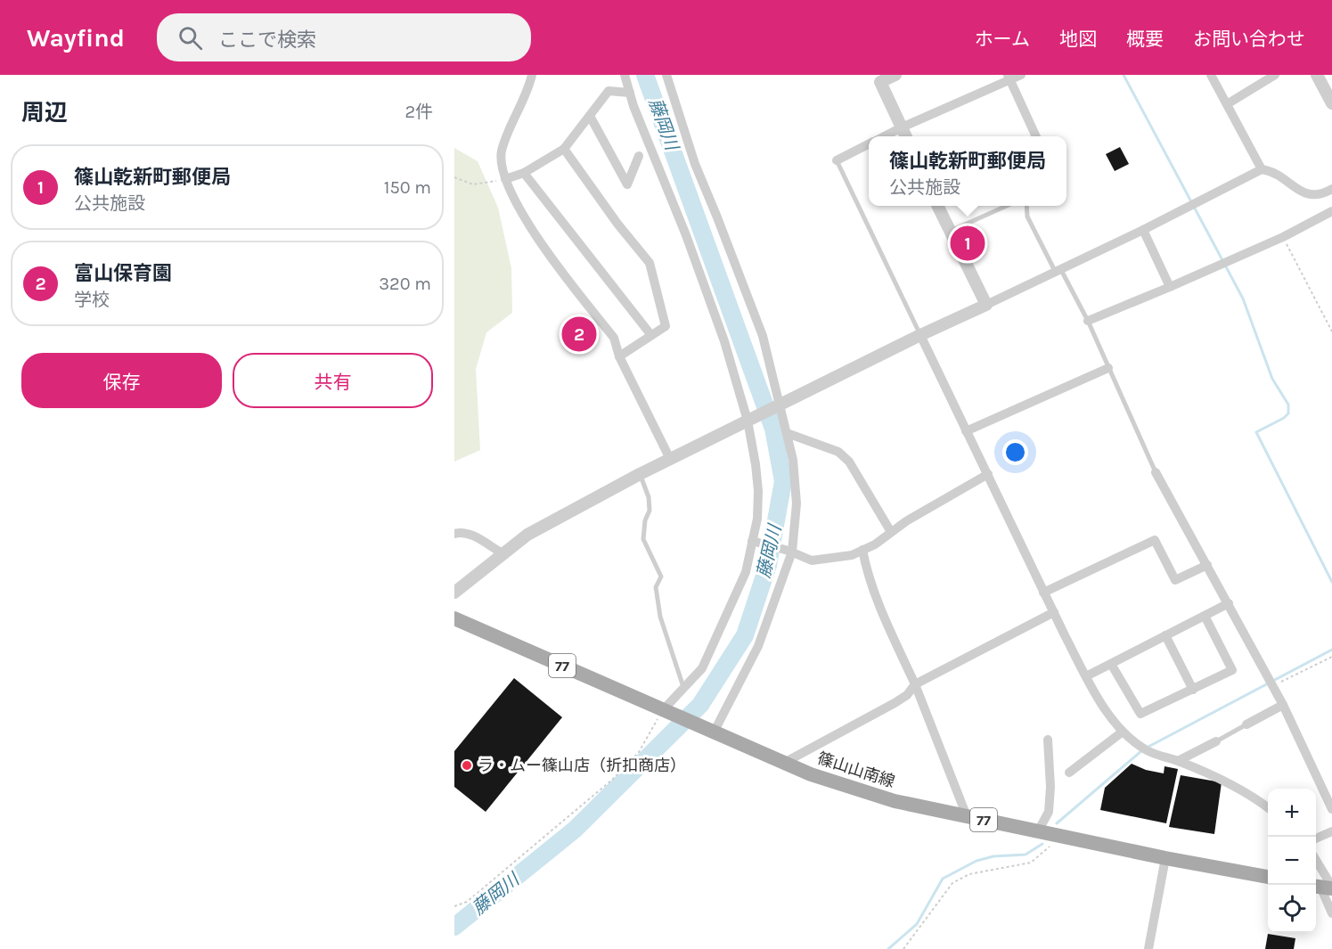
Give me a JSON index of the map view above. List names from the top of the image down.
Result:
{
  "streets": {
    "main road": ["77", "篠山山南線"]
  },
  "water": ["藤岡川"],
  "places": ["ラ・ムー篠山店（折扣商店）"],
  "page": {
    "header": "Wayfind",
    "search": "ここで検索",
    "nav": [
      "ホーム",
      "地図",
      "概要",
      "お問い合わせ"
    ],
    "heading": ["周辺", "2件"],
    "popup": ["篠山乾新町郵便局", "公共施設"],
    "list": [
      {
        "mark": "1",
        "name": "篠山乾新町郵便局",
        "note": "公共施設",
        "value": "150 m"
      },
      {
        "mark": "2",
        "name": "富山保育園",
        "note": "学校",
        "value": "320 m"
      }
    ],
    "pins": ["1", "2"],
    "buttons": ["保存", "共有"],
    "map_buttons": ["+", "−"]
  }
}
